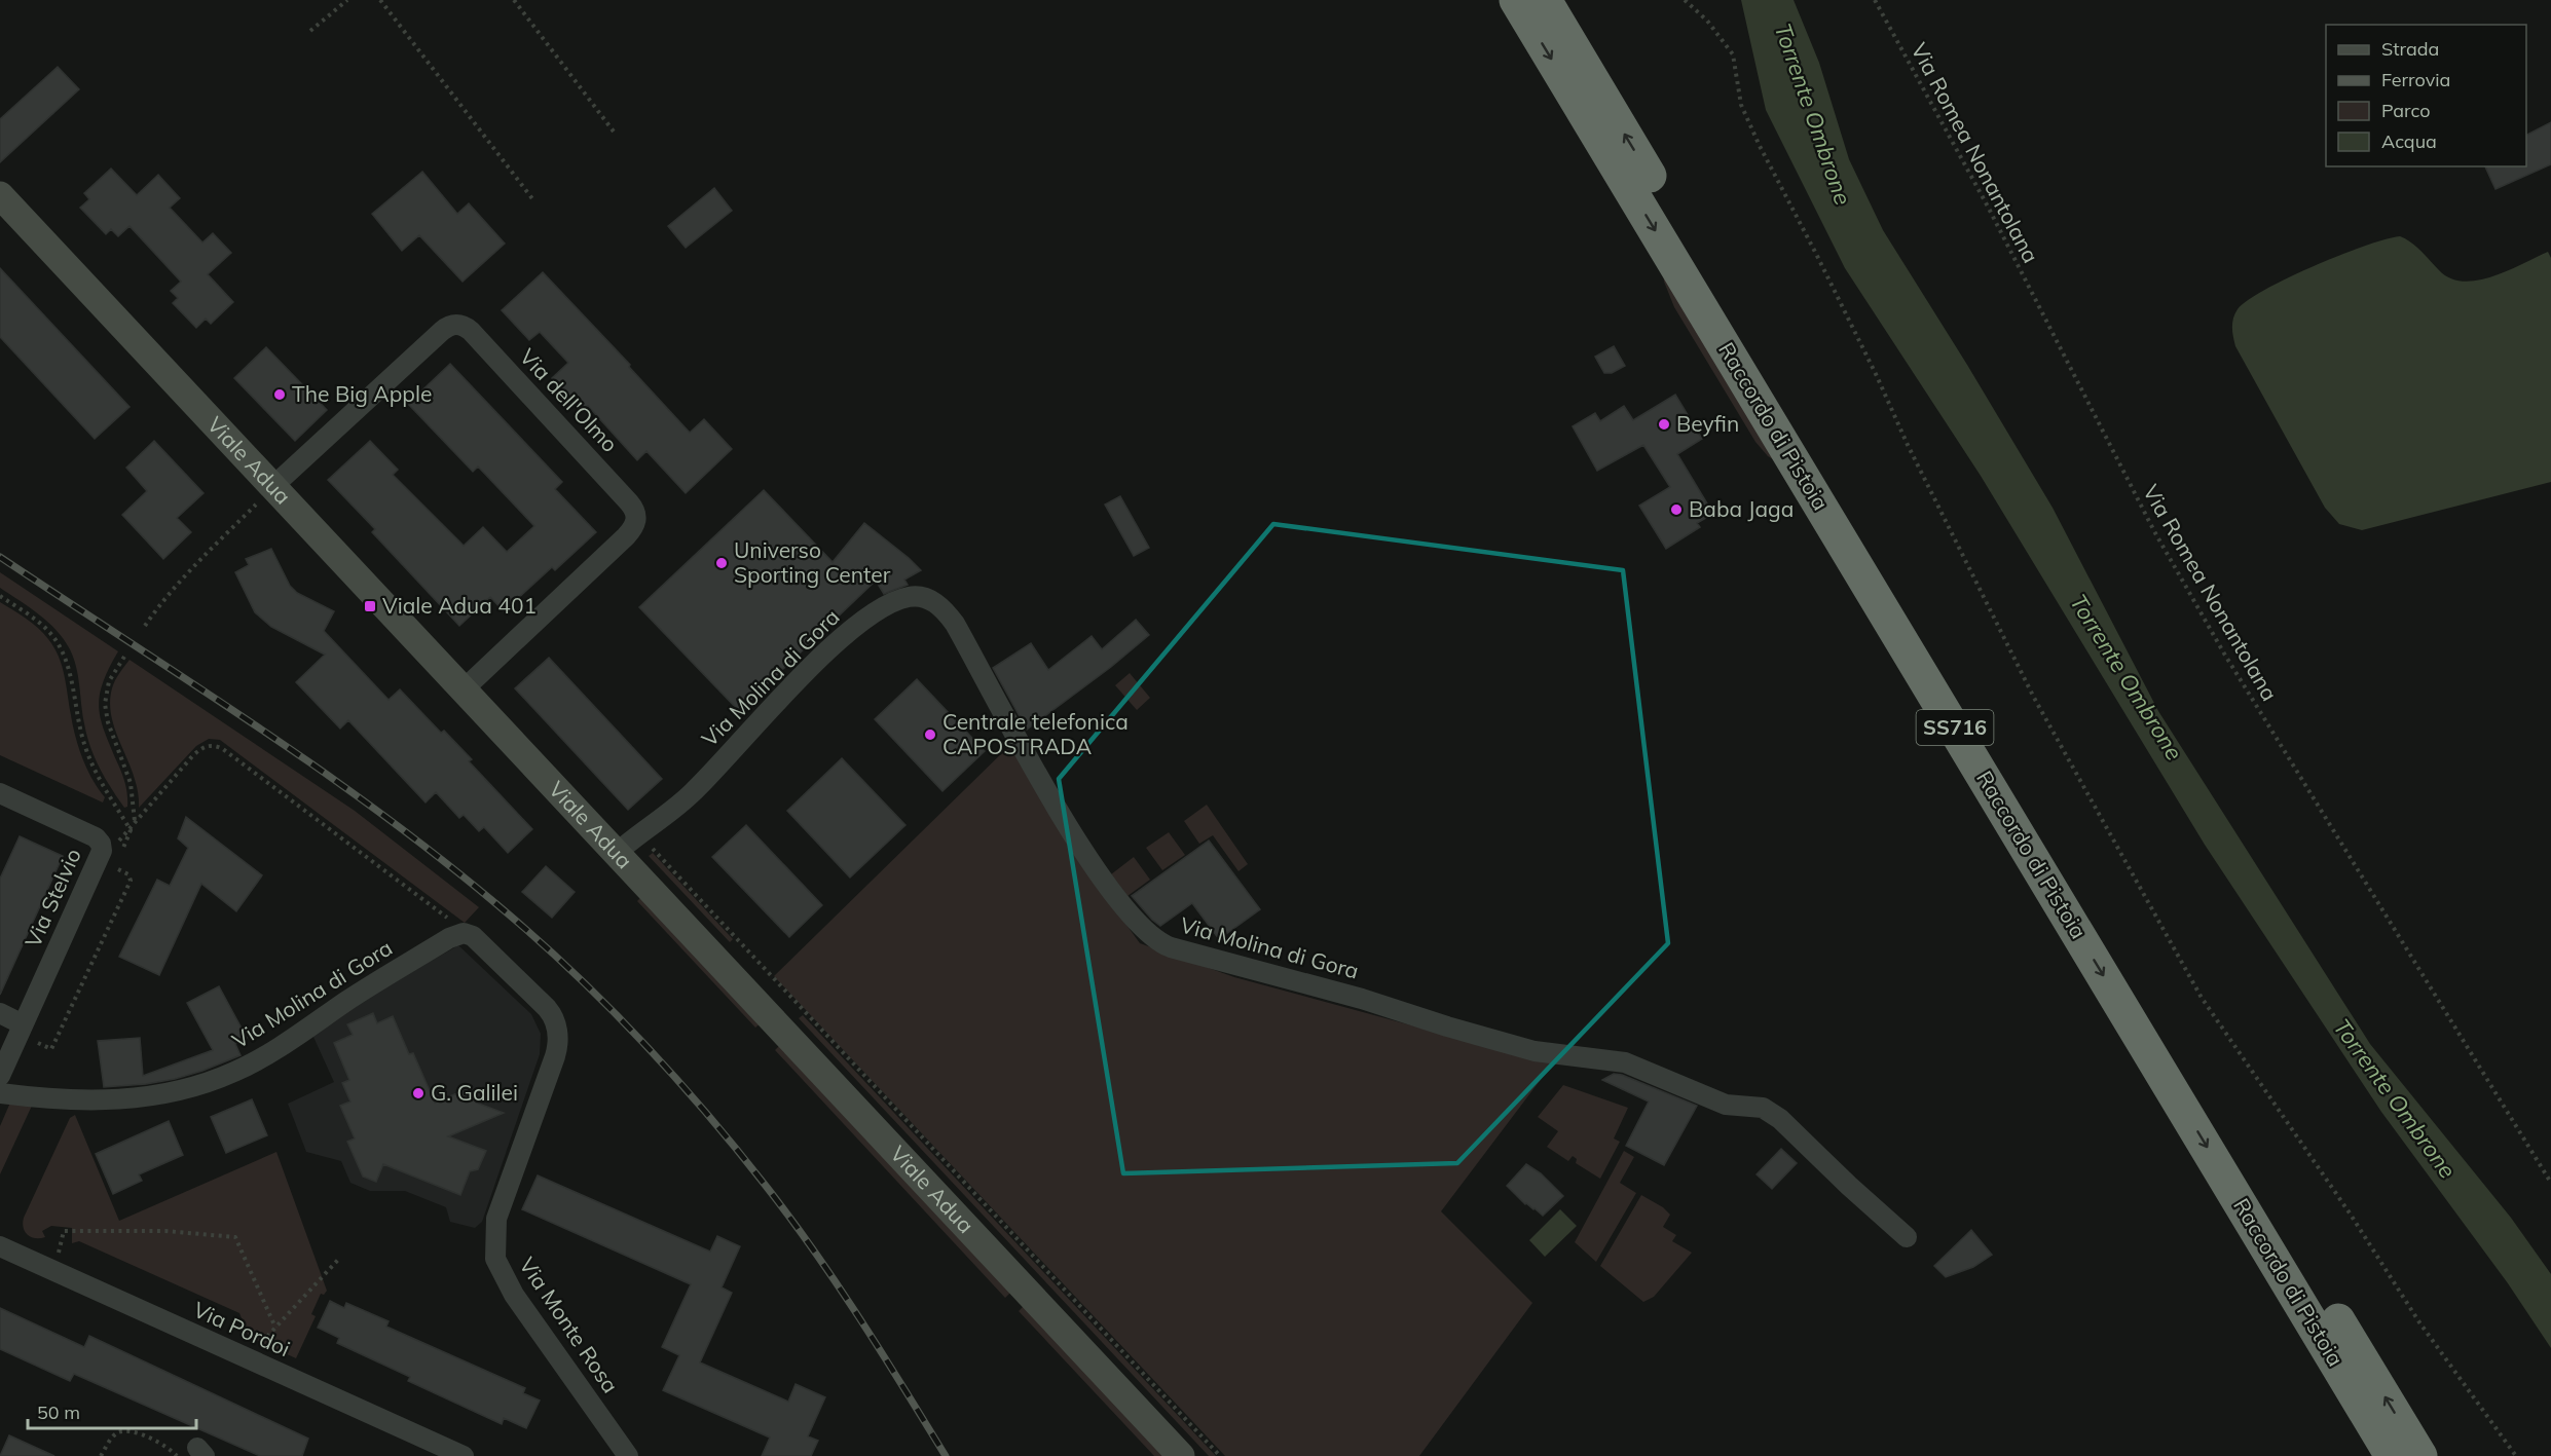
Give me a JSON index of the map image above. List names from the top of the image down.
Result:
{
  "streets": {
    "highway": ["Raccordo di Pistoia", "SS716"],
    "main road": ["Viale Adua"],
    "street": [
      "Via dell'Olmo",
      "Via Molina di Gora",
      "Via Stelvio",
      "Via Monte Rosa",
      "Via Pordoi"
    ],
    "path": ["Via Romea Nonantolana"]
  },
  "crossings": [
    ["Via dell'Olmo", "Viale Adua"],
    ["Viale Adua", "Via Molina di Gora"],
    ["Via Molina di Gora", "Via Monte Rosa"]
  ],
  "water": ["Torrente Ombrone"],
  "places": {
    "other": [
      "The Big Apple",
      "Beyfin",
      "Baba Jaga",
      "Universo Sporting Center",
      "Centrale telefonica CAPOSTRADA",
      "G. Galilei"
    ],
    "transit": ["Viale Adua 401"]
  },
  "legend": [
    "Strada",
    "Ferrovia",
    "Parco",
    "Acqua"
  ],
  "scale_bar": "50 m"
}
